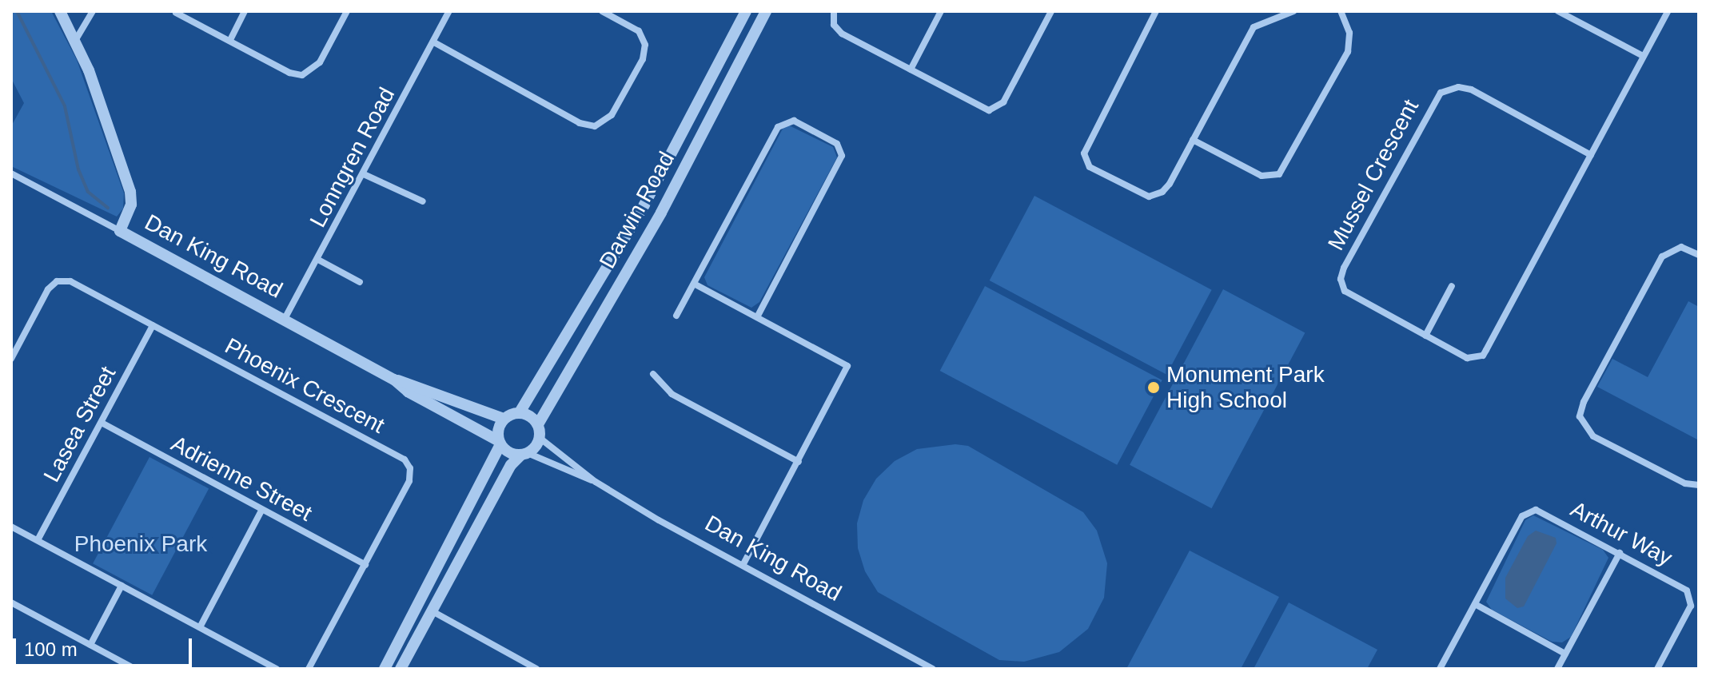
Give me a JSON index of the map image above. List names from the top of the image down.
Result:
{
  "streets": {
    "street": [
      "Lonngren Road",
      "Mussel Crescent",
      "Darwin Road",
      "Dan King Road",
      "Phoenix Crescent",
      "Lasea Street",
      "Adrienne Street",
      "Arthur Way"
    ]
  },
  "crossings": [
    ["Lonngren Road", "Dan King Road"],
    ["Darwin Road", "Dan King Road"],
    ["Phoenix Crescent", "Lasea Street"],
    ["Phoenix Crescent", "Adrienne Street"],
    ["Lasea Street", "Adrienne Street"]
  ],
  "parks": ["Phoenix Park"],
  "places": ["Monument Park High School"],
  "scale_bar": "100 m"
}
